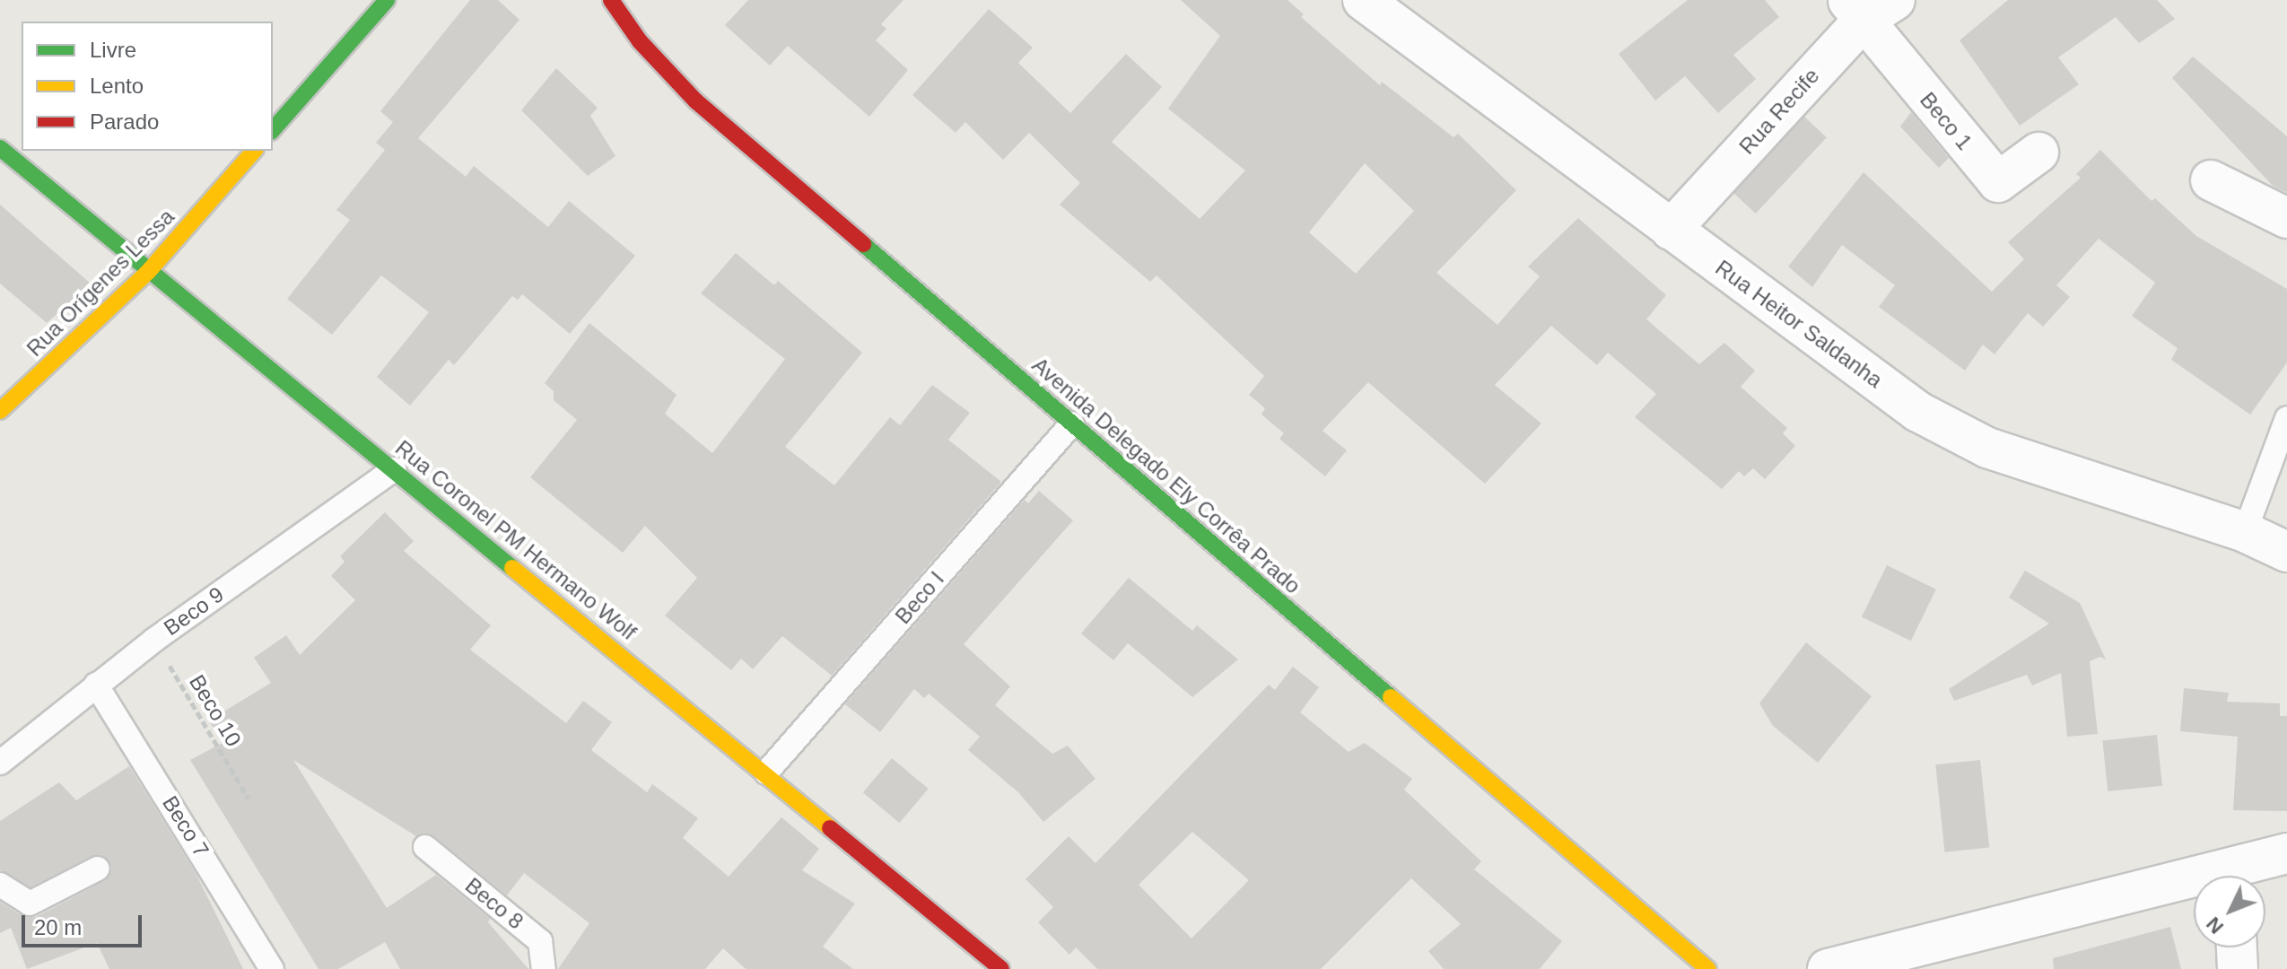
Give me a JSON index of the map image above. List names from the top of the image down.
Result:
{
  "streets": {
    "street": [
      "Rua Recife",
      "Beco 1",
      "Rua Orígenes Lessa",
      "Rua Heitor Saldanha",
      "Avenida Delegado Ely Corrêa Prado",
      "Rua Coronel PM Hermano Wolf"
    ],
    "lane": [
      "Beco I",
      "Beco 9",
      "Beco 7",
      "Beco 8"
    ],
    "path": ["Beco 10"]
  },
  "crossings": [
    ["Rua Recife", "Beco 1"],
    ["Rua Recife", "Rua Heitor Saldanha"],
    ["Rua Orígenes Lessa", "Rua Coronel PM Hermano Wolf"],
    ["Avenida Delegado Ely Corrêa Prado", "Beco I"],
    ["Rua Coronel PM Hermano Wolf", "Beco I"],
    ["Rua Coronel PM Hermano Wolf", "Beco 9"],
    ["Beco 9", "Beco 10"],
    ["Beco 9", "Beco 7"]
  ],
  "legend": ["Livre", "Lento", "Parado"],
  "scale_bar": "20 m",
  "north": "bottom left"
}
